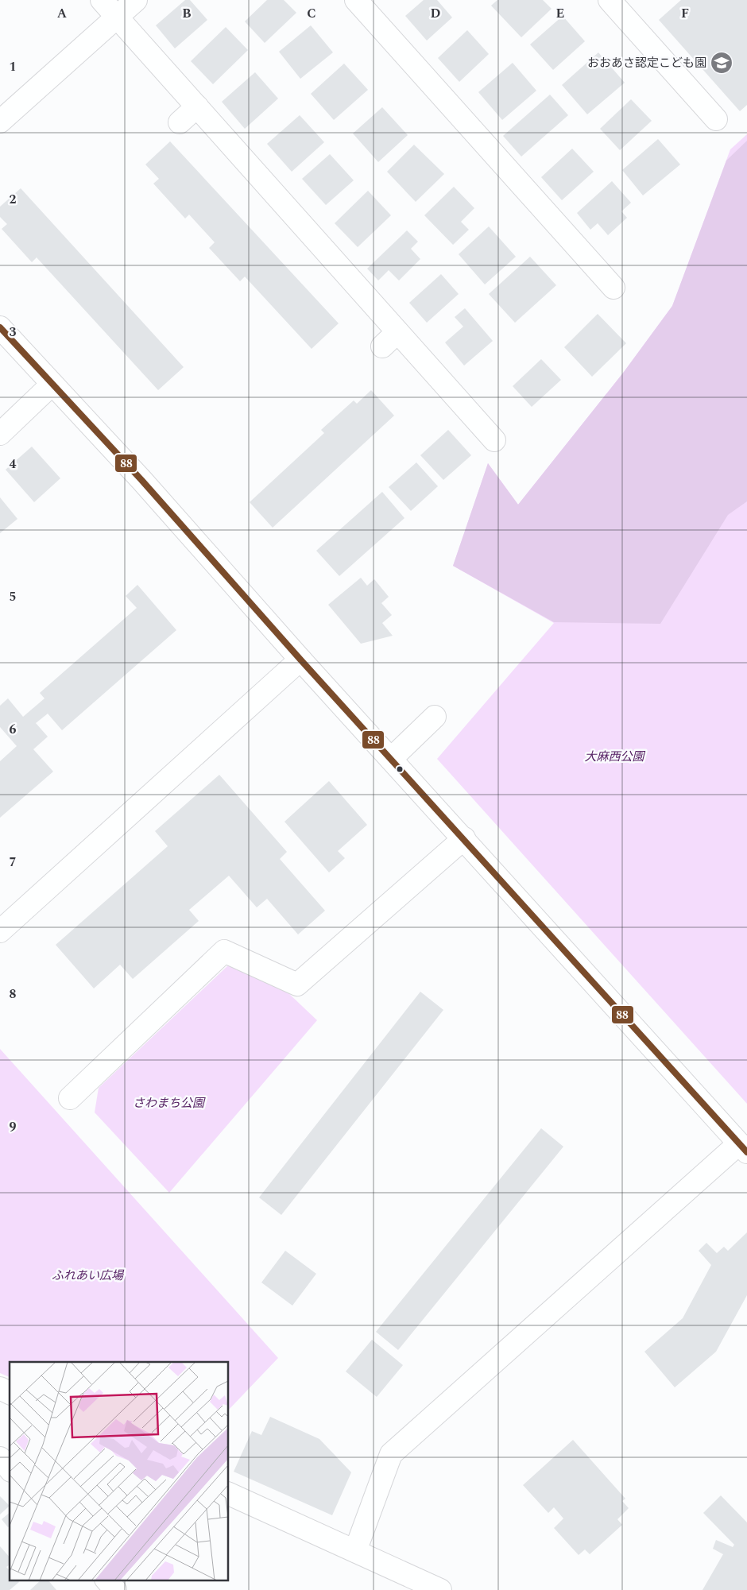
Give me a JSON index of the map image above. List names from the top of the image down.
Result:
{
  "parks": ["大麻西公園", "さわまち公園", "ふれあい広場"],
  "places": {
    "school or university": ["おおあさ認定こども園"]
  },
  "lines": ["transit line 88"],
  "grid": {
    "columns": [
      "A",
      "B",
      "C",
      "D",
      "E",
      "F"
    ],
    "rows": [
      "1",
      "2",
      "3",
      "4",
      "5",
      "6",
      "7",
      "8",
      "9"
    ]
  }
}
